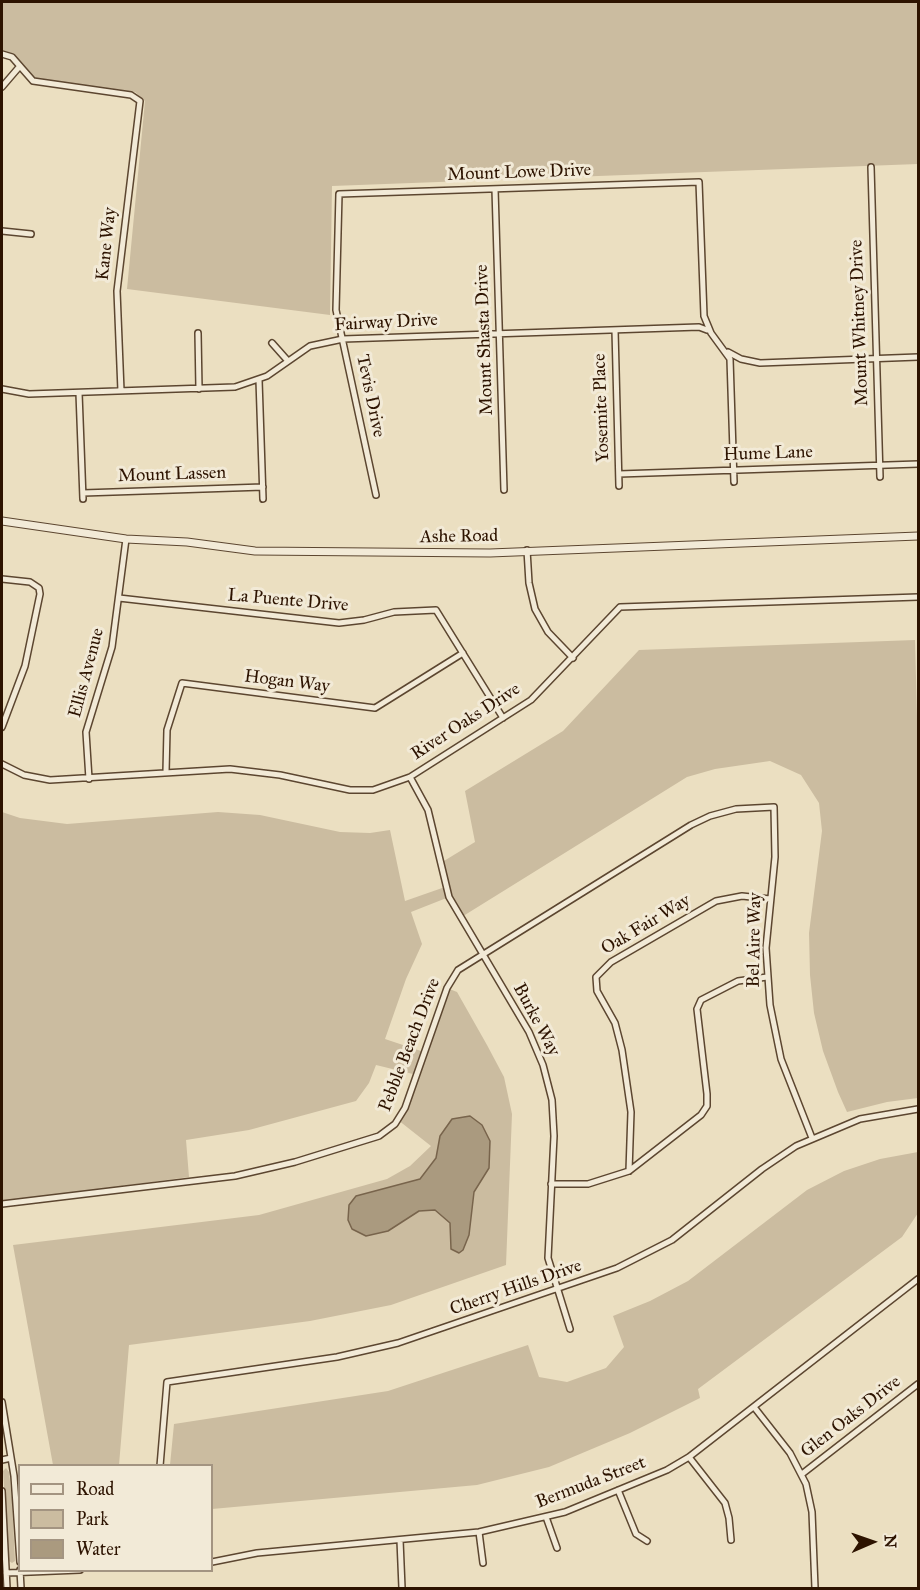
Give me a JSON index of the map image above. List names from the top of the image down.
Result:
{
  "streets": {
    "street": [
      "Mount Lowe Drive",
      "Kane Way",
      "Fairway Drive",
      "Mount Whitney Drive",
      "Mount Shasta Drive",
      "Tevis Drive",
      "Yosemite Place",
      "Hume Lane",
      "Mount Lassen",
      "Ashe Road",
      "La Puente Drive",
      "Ellis Avenue",
      "Hogan Way",
      "River Oaks Drive",
      "Oak Fair Way",
      "Bel Aire Way",
      "Burke Way",
      "Pebble Beach Drive",
      "Cherry Hills Drive",
      "Glen Oaks Drive",
      "Bermuda Street"
    ]
  },
  "crossings": [
    ["Mount Lowe Drive", "Fairway Drive"],
    ["Mount Lowe Drive", "Mount Shasta Drive"],
    ["Mount Lowe Drive", "Tevis Drive"],
    ["Kane Way", "Fairway Drive"],
    ["Fairway Drive", "Mount Shasta Drive"],
    ["Fairway Drive", "Tevis Drive"],
    ["Fairway Drive", "Yosemite Place"],
    ["Fairway Drive", "Mount Lassen"],
    ["Mount Whitney Drive", "Hume Lane"],
    ["Yosemite Place", "Hume Lane"],
    ["Ashe Road", "Ellis Avenue"],
    ["La Puente Drive", "Ellis Avenue"],
    ["La Puente Drive", "Hogan Way"],
    ["La Puente Drive", "River Oaks Drive"],
    ["Ellis Avenue", "River Oaks Drive"],
    ["Hogan Way", "River Oaks Drive"],
    ["River Oaks Drive", "Burke Way"],
    ["Oak Fair Way", "Bel Aire Way"],
    ["Bel Aire Way", "Pebble Beach Drive"],
    ["Bel Aire Way", "Cherry Hills Drive"],
    ["Burke Way", "Pebble Beach Drive"],
    ["Burke Way", "Cherry Hills Drive"]
  ],
  "legend": ["Road", "Park", "Water"],
  "north": "right"
}
